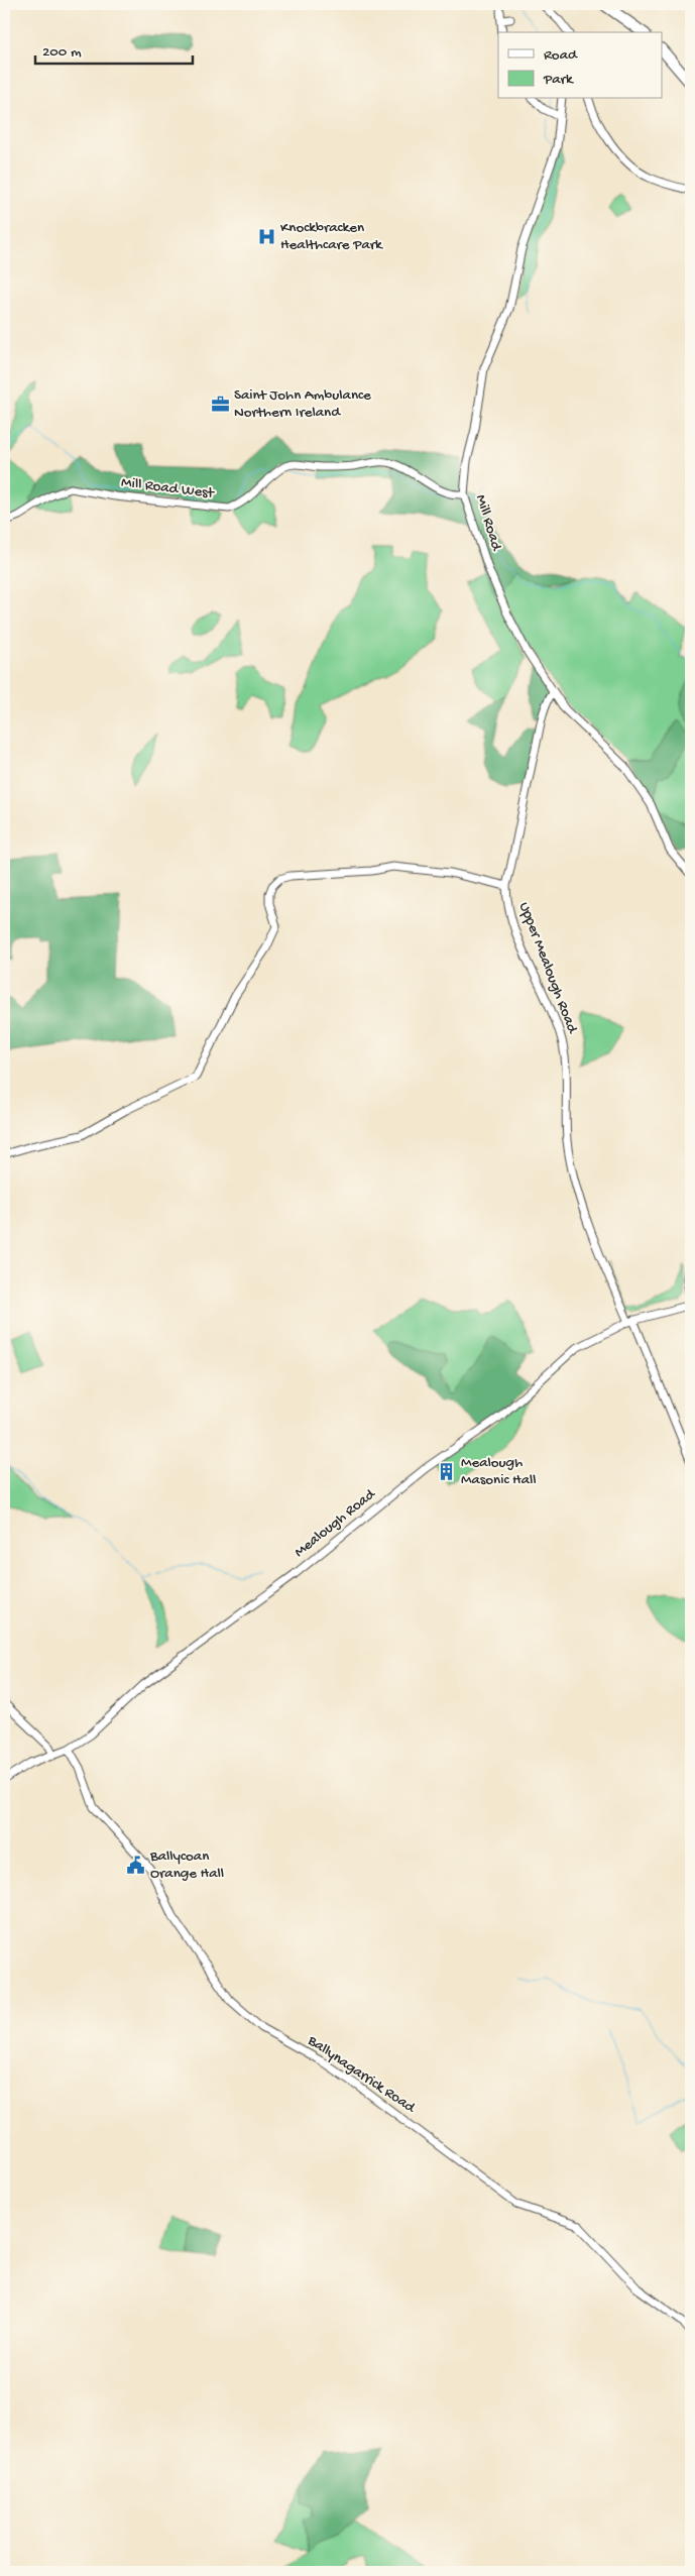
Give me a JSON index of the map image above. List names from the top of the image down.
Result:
{
  "streets": {
    "street": [
      "Mill Road West",
      "Mill Road",
      "Upper Mealough Road",
      "Mealough Road",
      "Ballynagarrick Road"
    ]
  },
  "crossings": [
    ["Mill Road West", "Mill Road"],
    ["Mill Road", "Upper Mealough Road"],
    ["Upper Mealough Road", "Mealough Road"],
    ["Mealough Road", "Ballynagarrick Road"]
  ],
  "places": {
    "hospital": ["Knockbracken Healthcare Park"],
    "office": ["Saint John Ambulance Northern Ireland"],
    "building": ["Mealough Masonic Hall"],
    "public building": ["Ballycoan Orange Hall"]
  },
  "legend": ["Road", "Park"],
  "scale_bar": "200 m"
}
